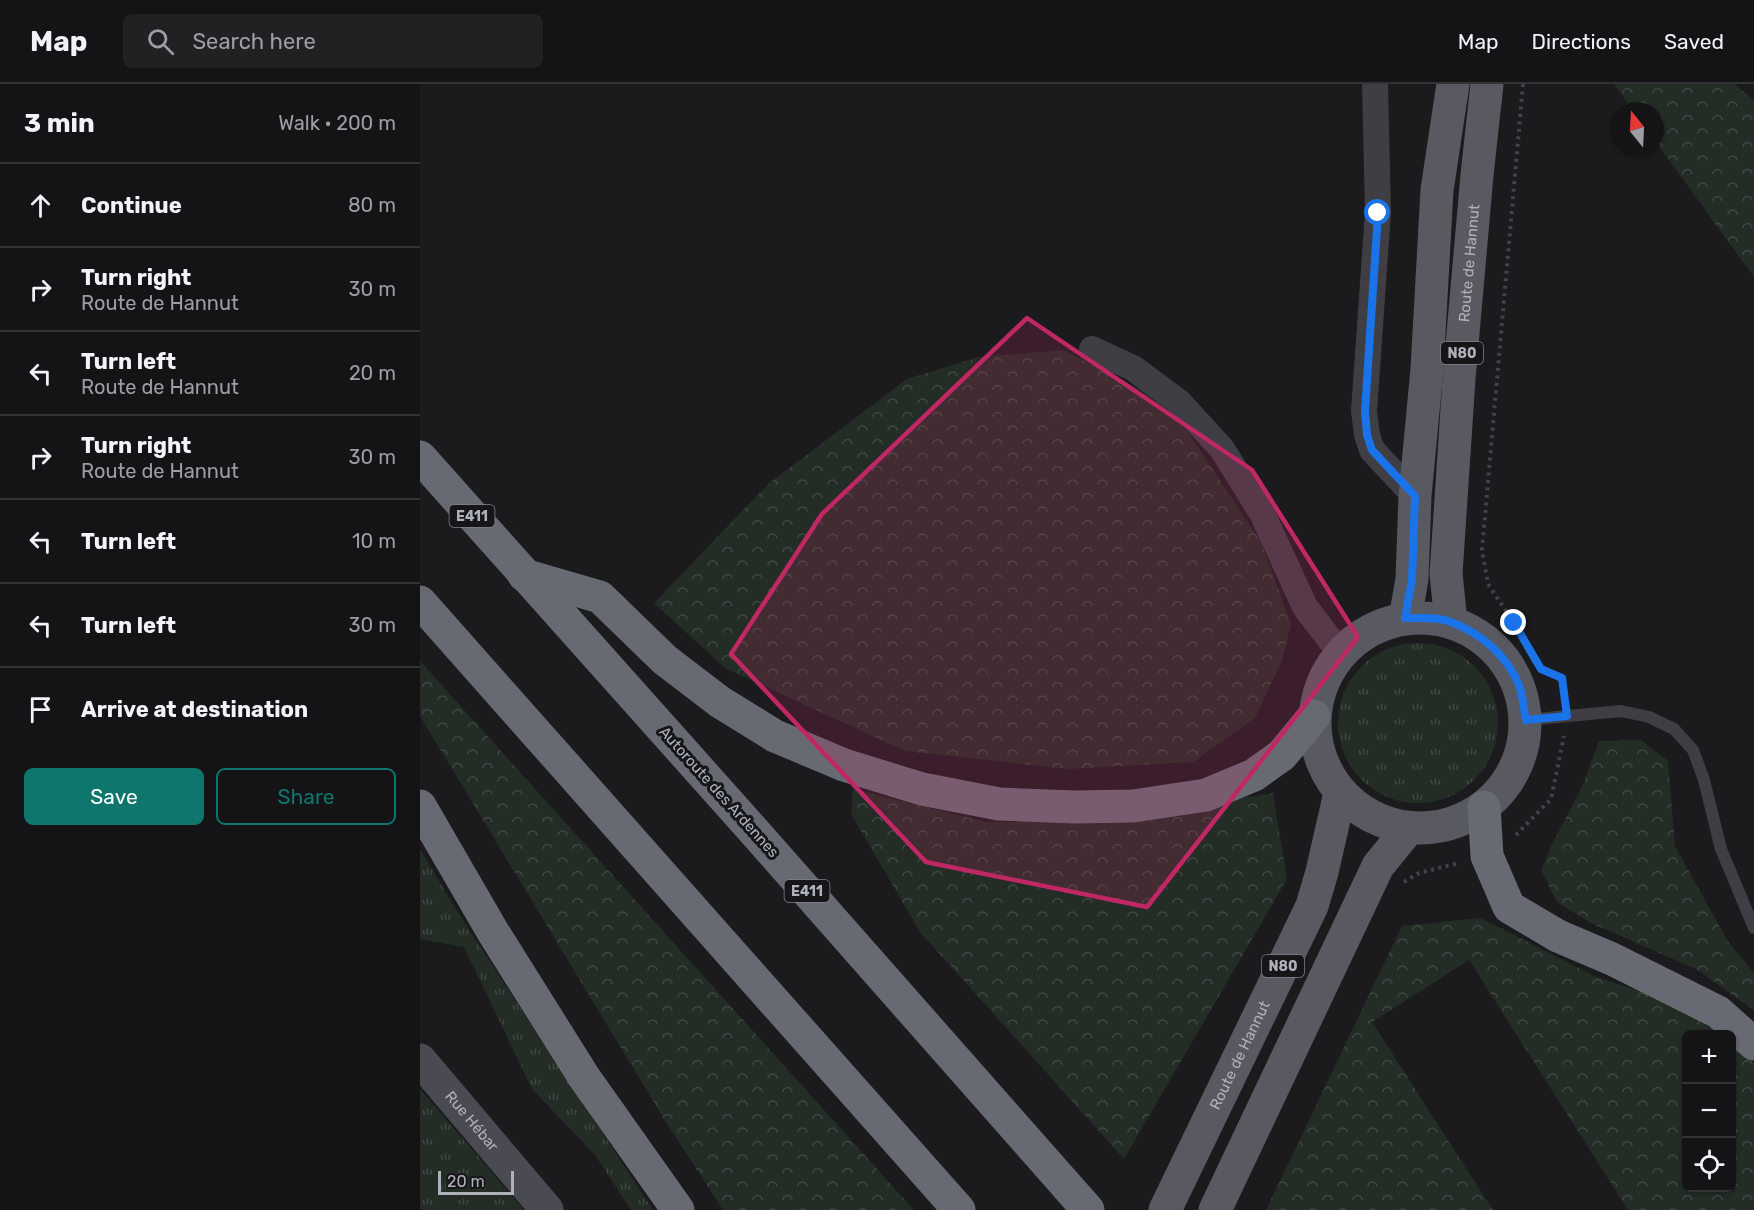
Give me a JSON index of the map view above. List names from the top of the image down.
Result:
{
  "streets": {
    "highway": ["E411", "Autoroute des Ardennes"],
    "main road": ["Route de Hannut", "N80"],
    "street": ["Rue Hébar"]
  },
  "crossings": [
    ["Route de Hannut", "N80"]
  ],
  "scale_bar": "20 m",
  "north": "top",
  "page": {
    "header": "Map",
    "search": "Search here",
    "nav": ["Map", "Directions", "Saved"],
    "heading": ["3 min", "Walk · 200 m"],
    "list": [
      ["Continue", "80 m"],
      ["Turn right", "Route de Hannut", "30 m"],
      ["Turn left", "Route de Hannut", "20 m"],
      ["Turn right", "Route de Hannut", "30 m"],
      ["Turn left", "10 m"],
      ["Turn left", "30 m"],
      "Arrive at destination"
    ],
    "buttons": ["Save", "Share"],
    "map_buttons": ["+", "−"],
    "scale": "20 m"
  }
}
